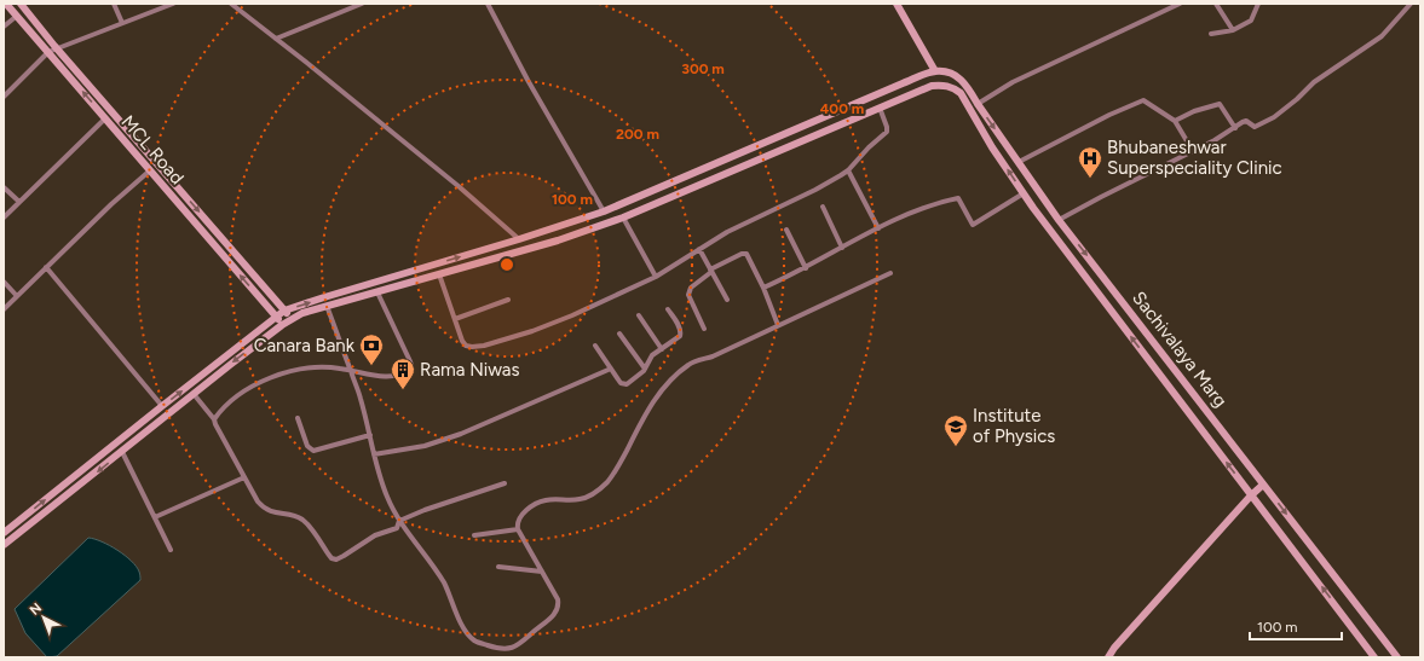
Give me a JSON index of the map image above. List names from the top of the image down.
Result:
{
  "streets": {
    "main road": ["MCL Road", "Sachivalaya Marg"]
  },
  "places": {
    "hospital": ["Bhubaneshwar Superspeciality Clinic"],
    "bank": ["Canara Bank"],
    "building": ["Rama Niwas"],
    "school or university": ["Institute of Physics"]
  },
  "scale_bar": "100 m",
  "north": "top left",
  "rings": [
    "300 m",
    "400 m",
    "200 m",
    "100 m"
  ]
}
